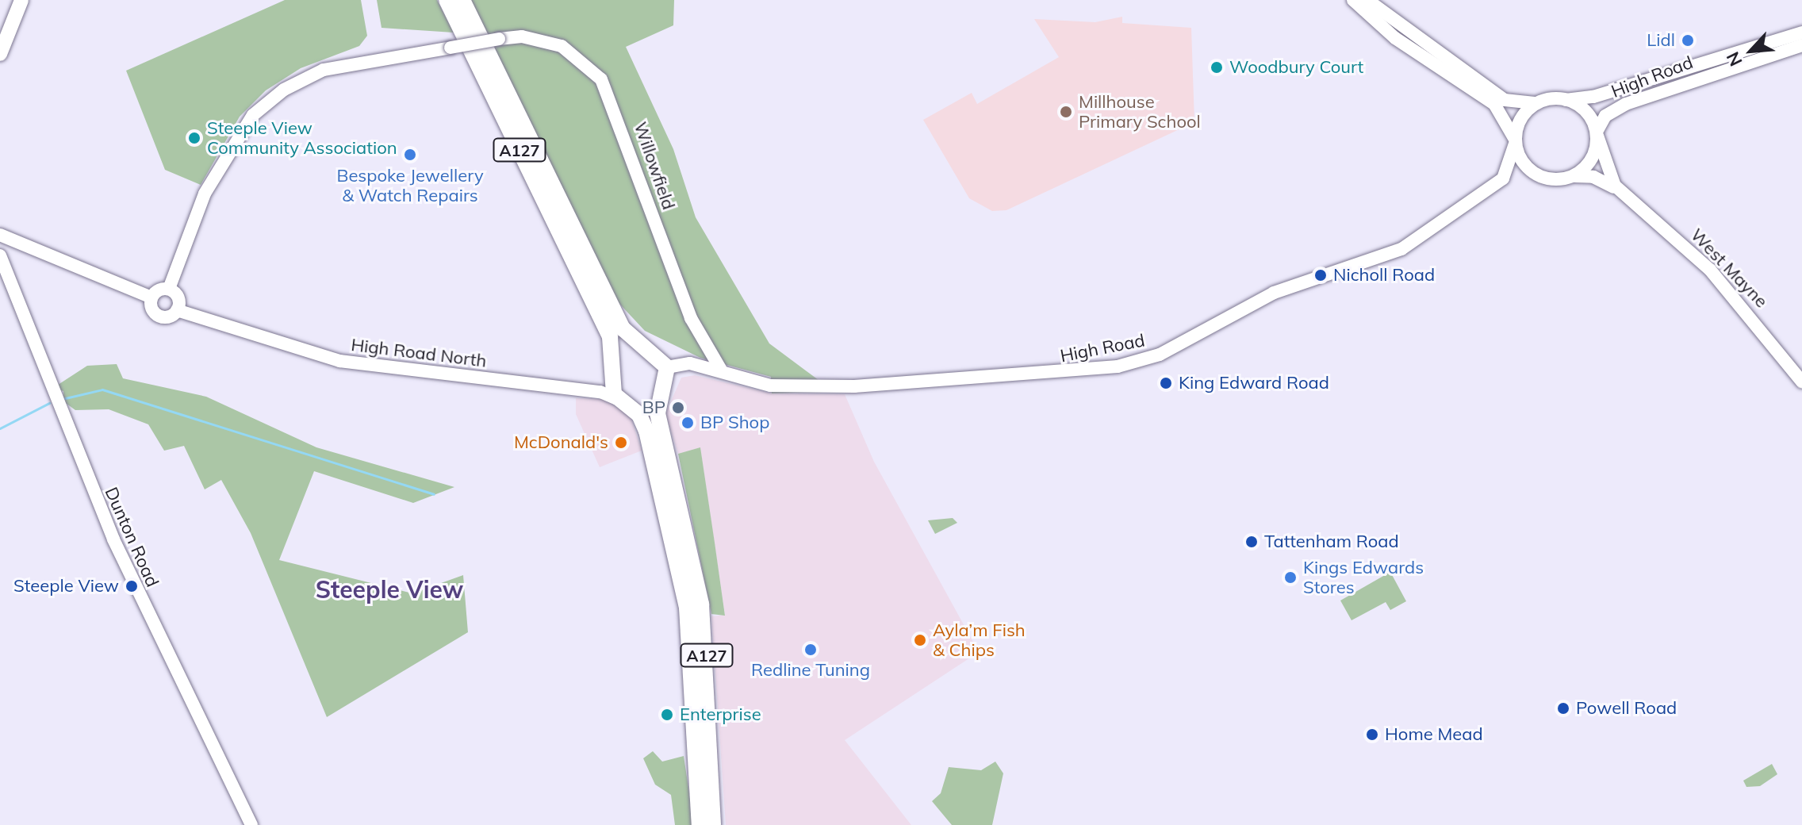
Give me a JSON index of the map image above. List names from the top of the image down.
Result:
{
  "streets": {
    "highway": ["A127"],
    "street": [
      "High Road",
      "Willowfield",
      "West Mayne",
      "High Road North",
      "Dunton Road"
    ]
  },
  "crossings": [
    ["High Road", "A127"],
    ["High Road", "Willowfield"],
    ["High Road", "West Mayne"],
    ["A127", "High Road North"]
  ],
  "districts": ["Steeple View"],
  "places": [
    "Lidl",
    "Woodbury Court",
    "Millhouse Primary School",
    "Steeple View Community Association",
    "Bespoke Jewellery & Watch Repairs",
    "Nicholl Road",
    "King Edward Road",
    "BP",
    "BP Shop",
    "McDonald's",
    "Tattenham Road",
    "Kings Edwards Stores",
    "Steeple View",
    "Ayla’m Fish & Chips",
    "Redline Tuning",
    "Powell Road",
    "Enterprise",
    "Home Mead"
  ],
  "north": "bottom left"
}
